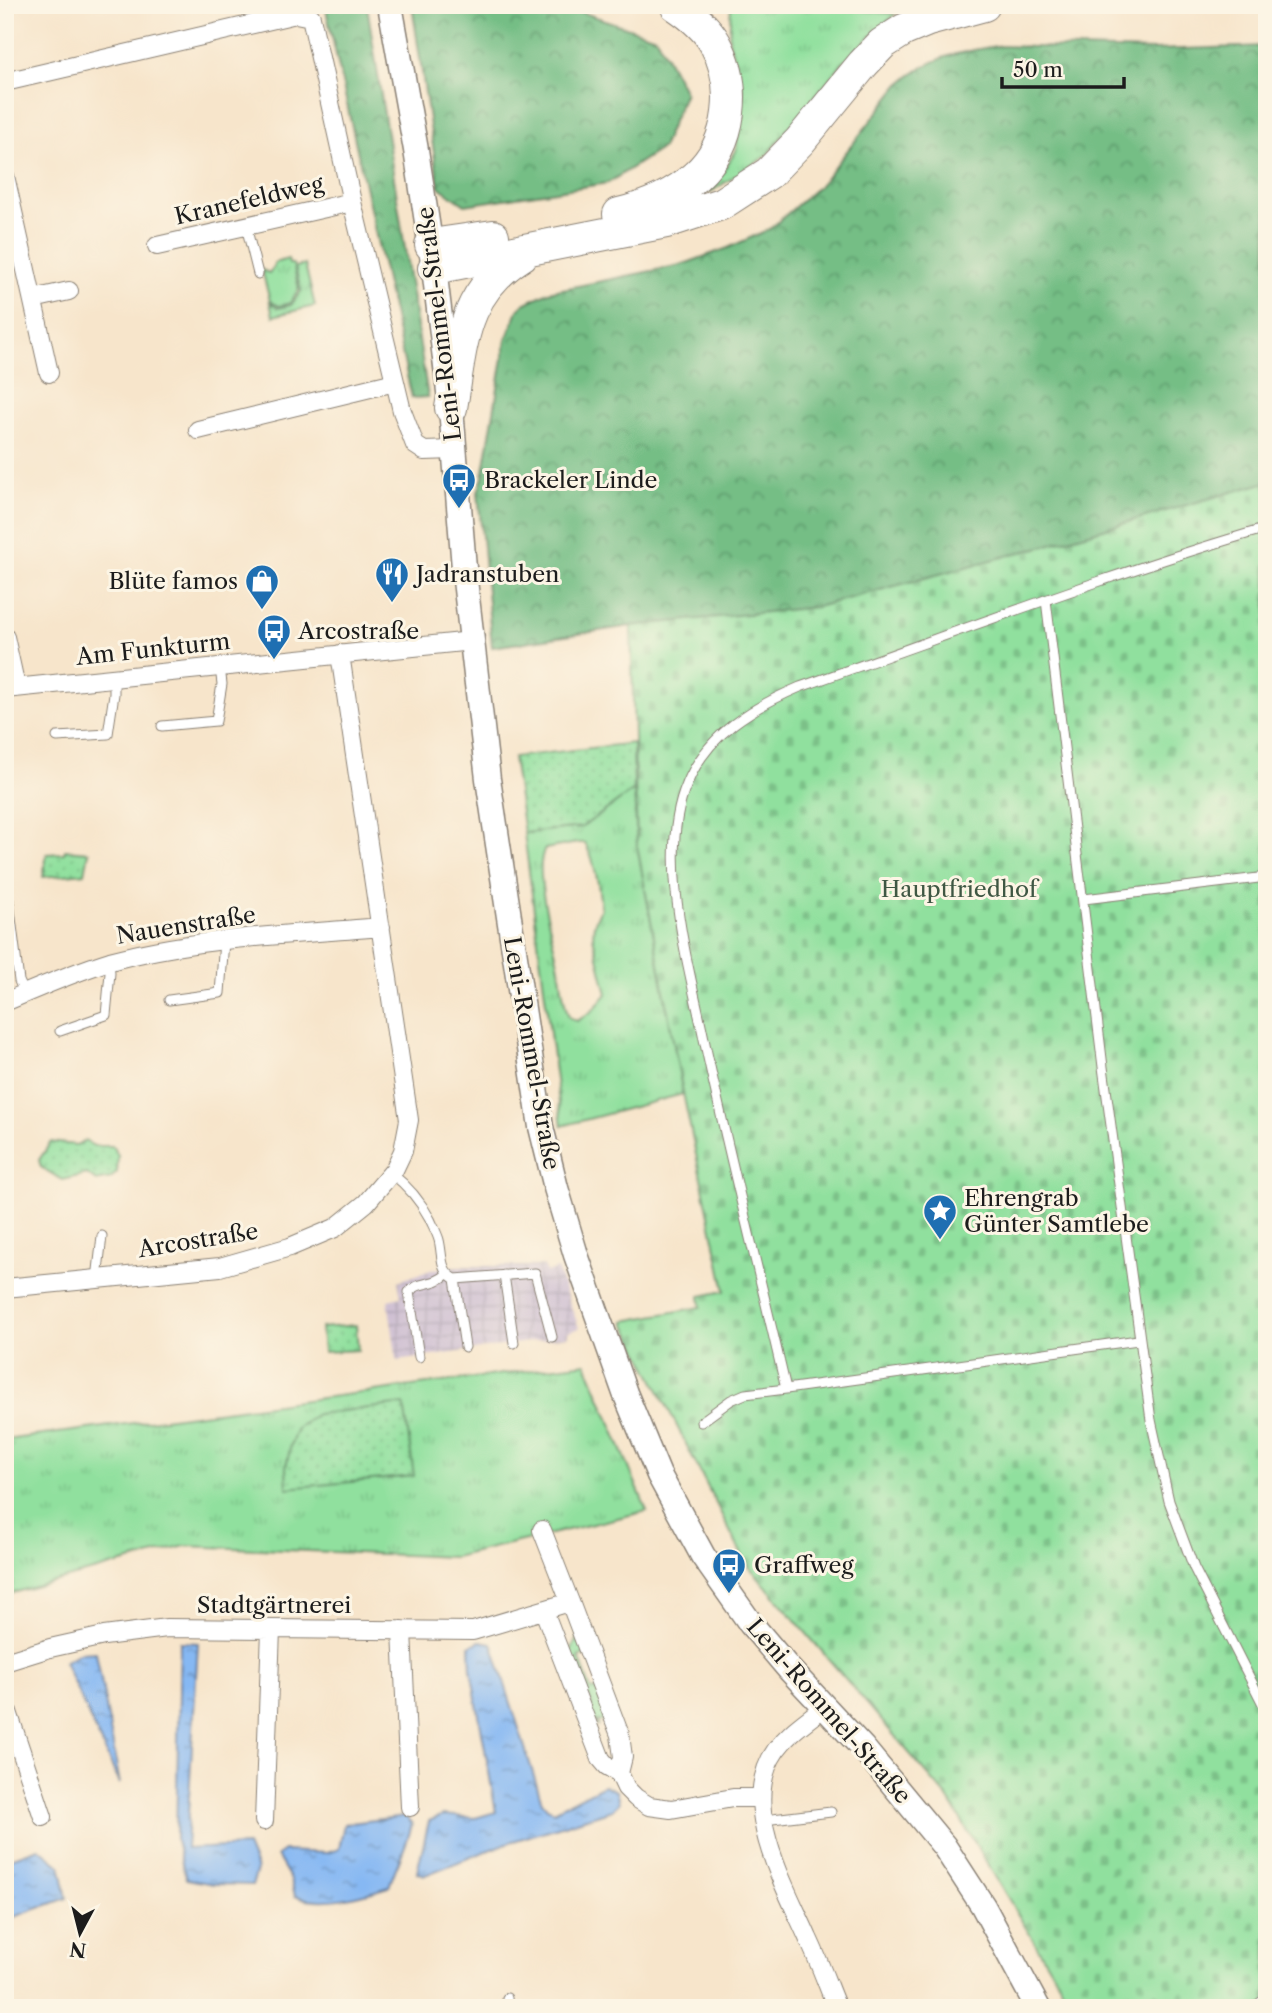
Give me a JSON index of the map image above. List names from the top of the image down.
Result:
{
  "streets": {
    "main road": ["Leni-Rommel-Straße"],
    "street": [
      "Kranefeldweg",
      "Am Funkturm",
      "Nauenstraße",
      "Arcostraße",
      "Stadtgärtnerei"
    ]
  },
  "crossings": [
    ["Leni-Rommel-Straße", "Am Funkturm"],
    ["Am Funkturm", "Arcostraße"],
    ["Nauenstraße", "Arcostraße"]
  ],
  "parks": ["Hauptfriedhof"],
  "places": {
    "bus stop": ["Brackeler Linde", "Arcostraße", "Graffweg"],
    "restaurant": ["Jadranstuben"],
    "shop": ["Blüte famos"],
    "place": ["Ehrengrab Günter Samtlebe"]
  },
  "scale_bar": "50 m",
  "north": "bottom"
}
